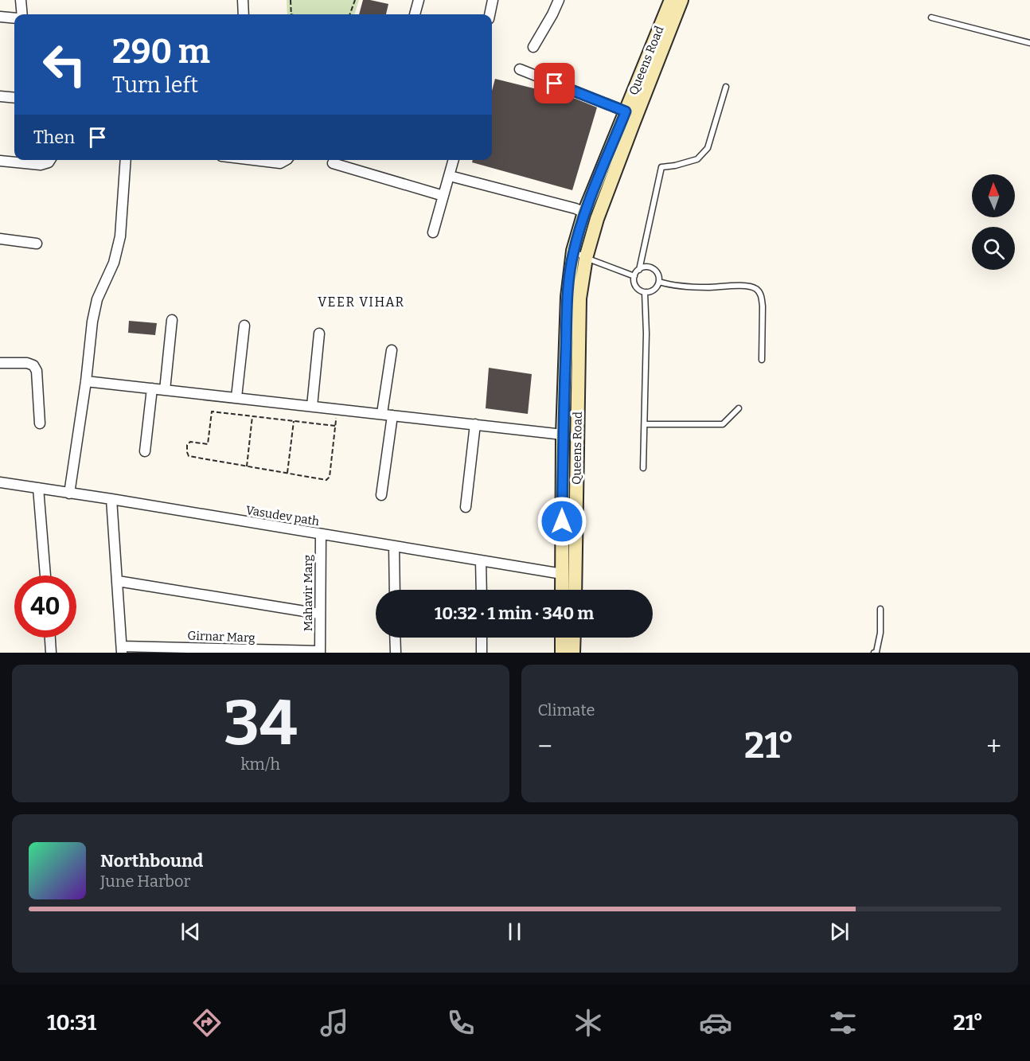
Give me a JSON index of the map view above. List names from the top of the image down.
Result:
{
  "streets": {
    "street": [
      "Queens Road",
      "Vasudev path",
      "Mahavir Marg",
      "Girnar Marg"
    ]
  },
  "crossings": [
    ["Queens Road", "Vasudev path"],
    ["Vasudev path", "Mahavir Marg"],
    ["Mahavir Marg", "Girnar Marg"]
  ],
  "districts": ["VEER VIHAR"],
  "north": "top",
  "page": {
    "turn": ["290 m", "Turn left"],
    "then": "Then",
    "limit": "40",
    "trip": "10:32 · 1 min · 340 m",
    "tile": [
      ["34", "km/h"],
      "Climate"
    ],
    "heat": ["−", "21°", "+"],
    "song": ["Northbound", "June Harbor"],
    "tabs": ["10:31", "21°"]
  }
}
